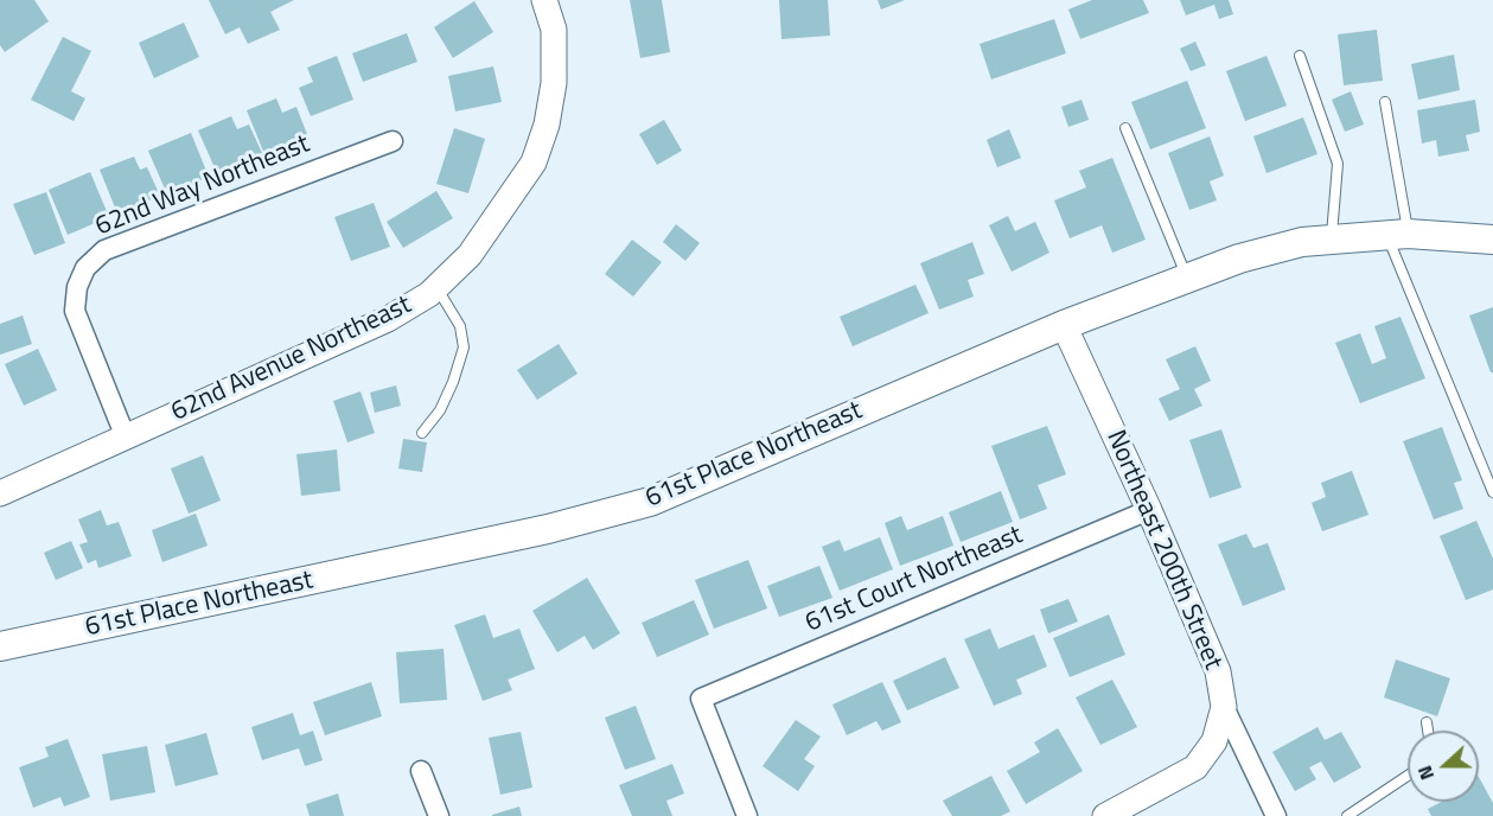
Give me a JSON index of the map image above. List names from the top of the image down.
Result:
{
  "streets": {
    "main road": ["61st Place Northeast"],
    "street": [
      "62nd Way Northeast",
      "62nd Avenue Northeast",
      "Northeast 200th Street",
      "61st Court Northeast"
    ]
  },
  "crossings": [
    ["62nd Way Northeast", "62nd Avenue Northeast"],
    ["61st Place Northeast", "Northeast 200th Street"],
    ["Northeast 200th Street", "61st Court Northeast"]
  ],
  "north": "left"
}
